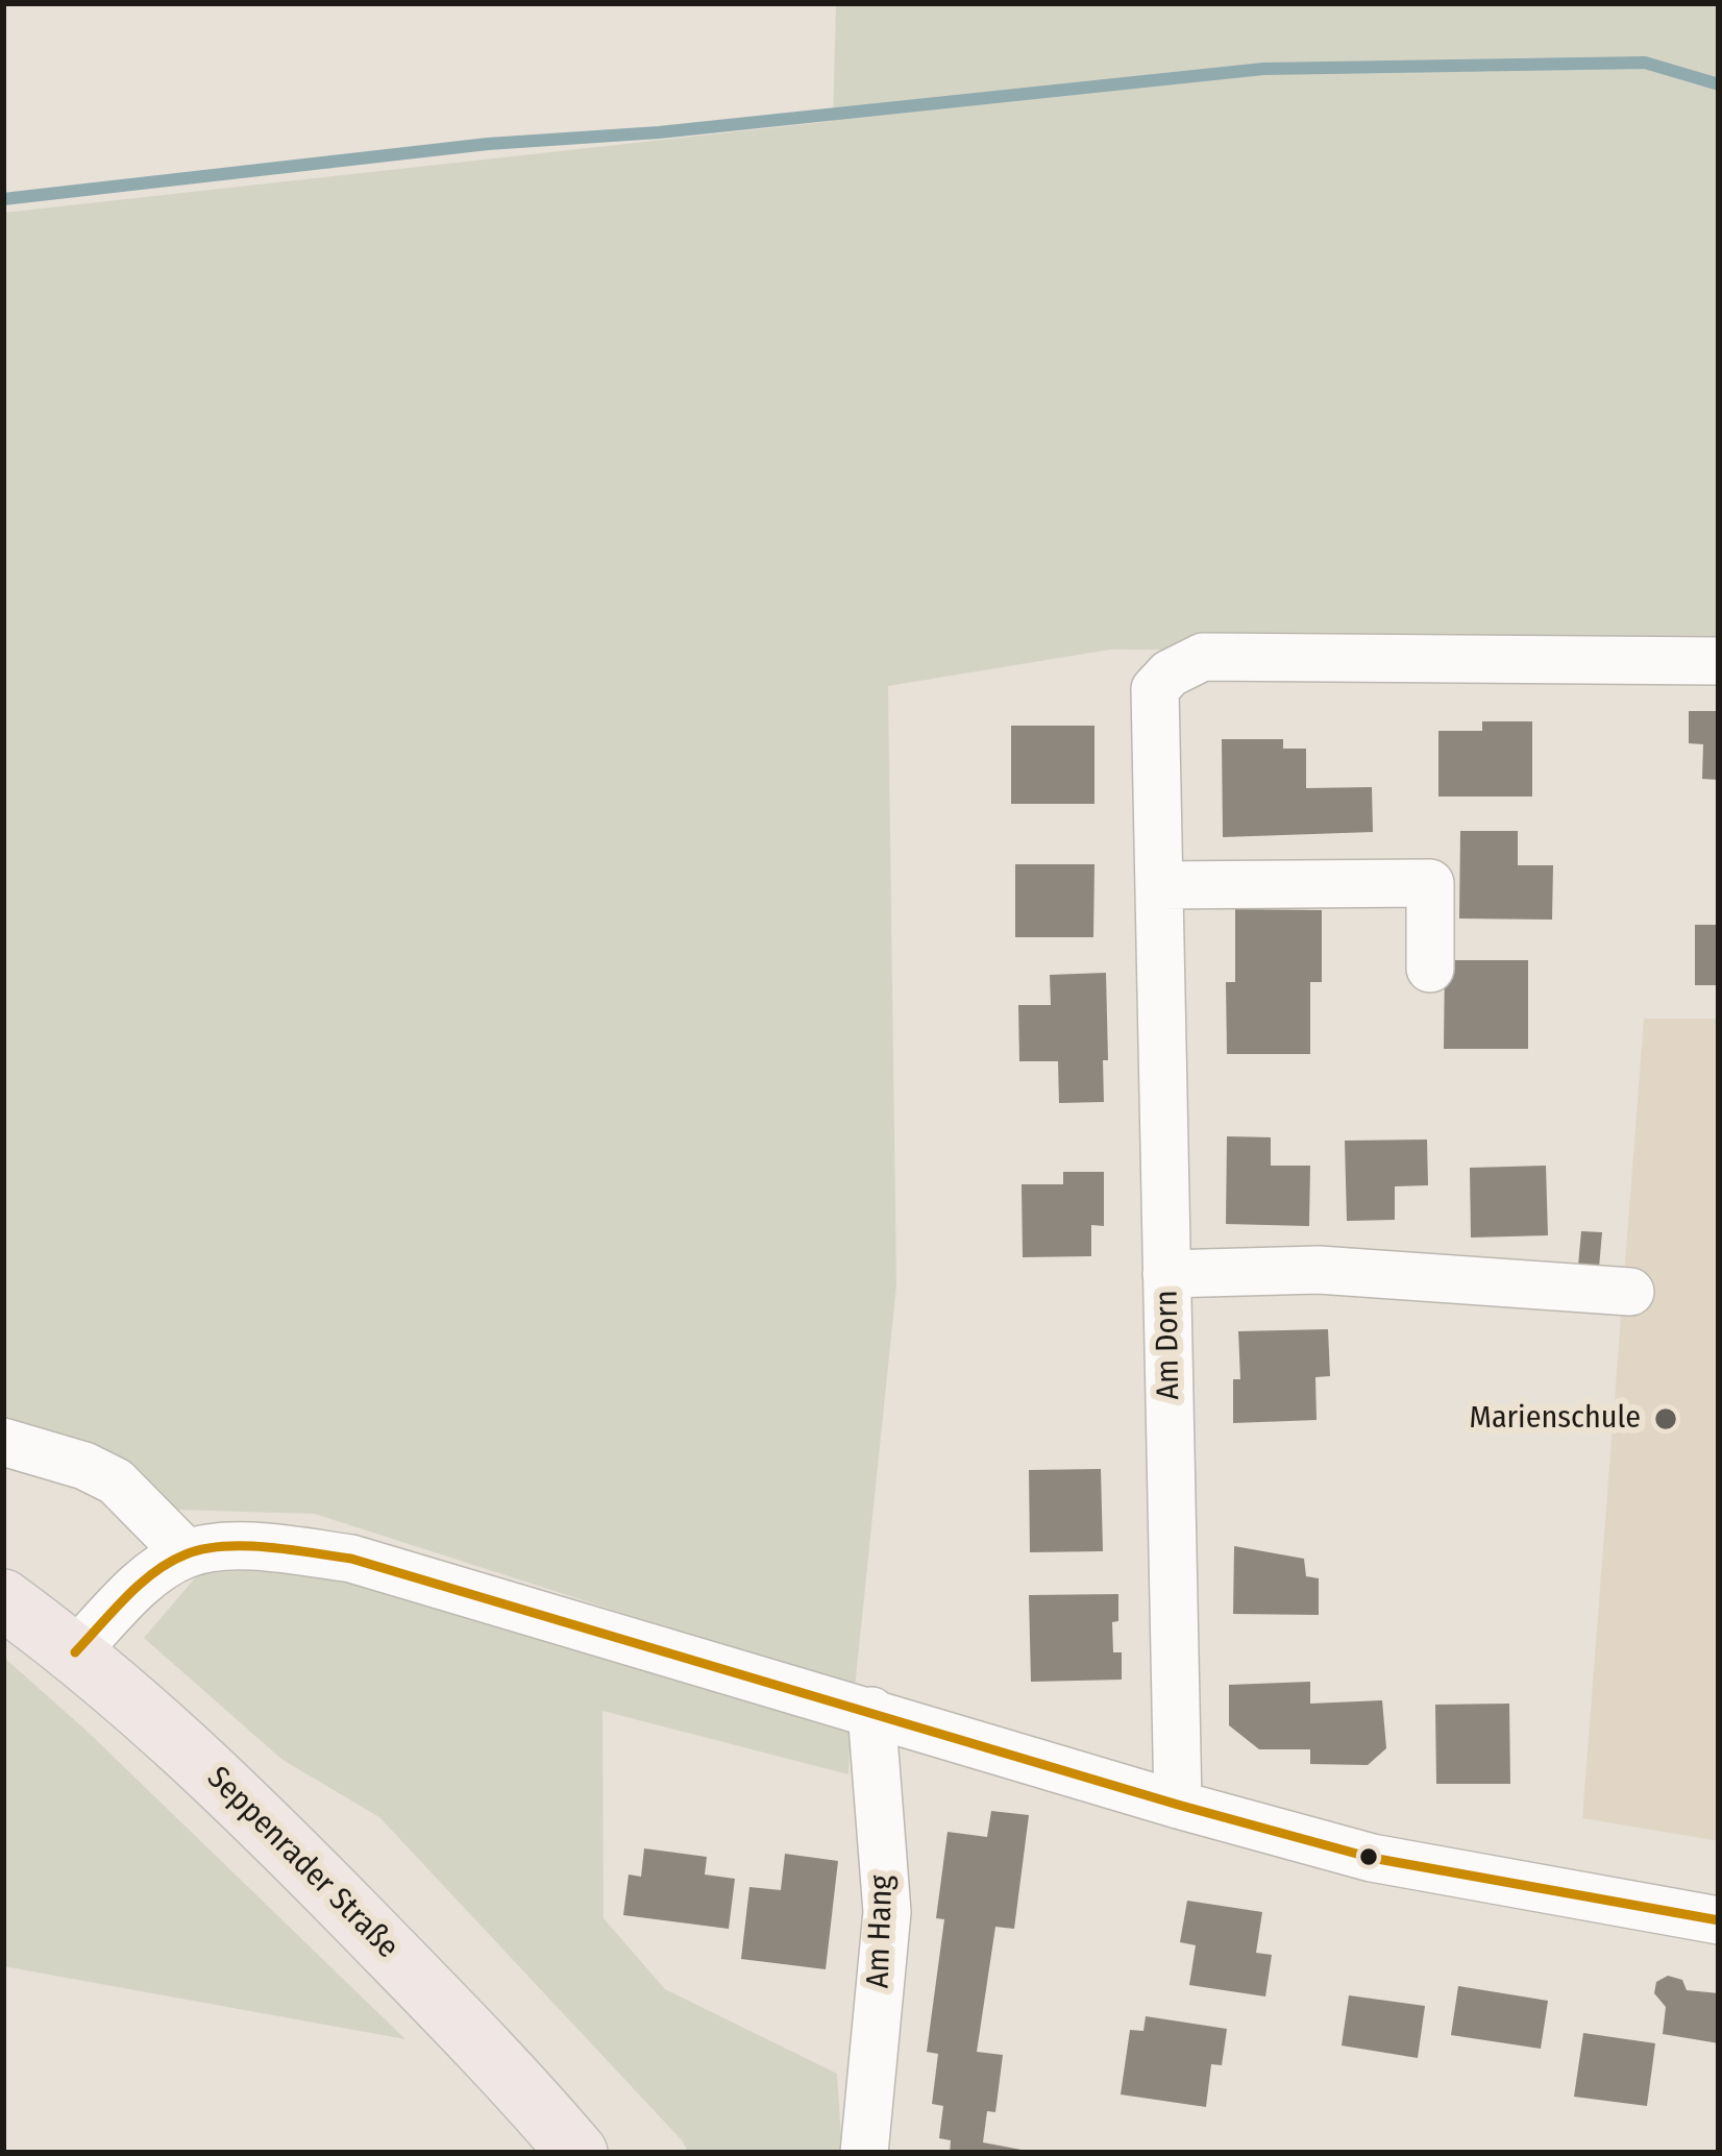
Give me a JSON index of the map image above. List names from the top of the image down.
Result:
{
  "streets": {
    "main road": ["Seppenrader Straße"],
    "street": ["Am Dorn", "Am Hang"]
  },
  "places": ["Marienschule"]
}
